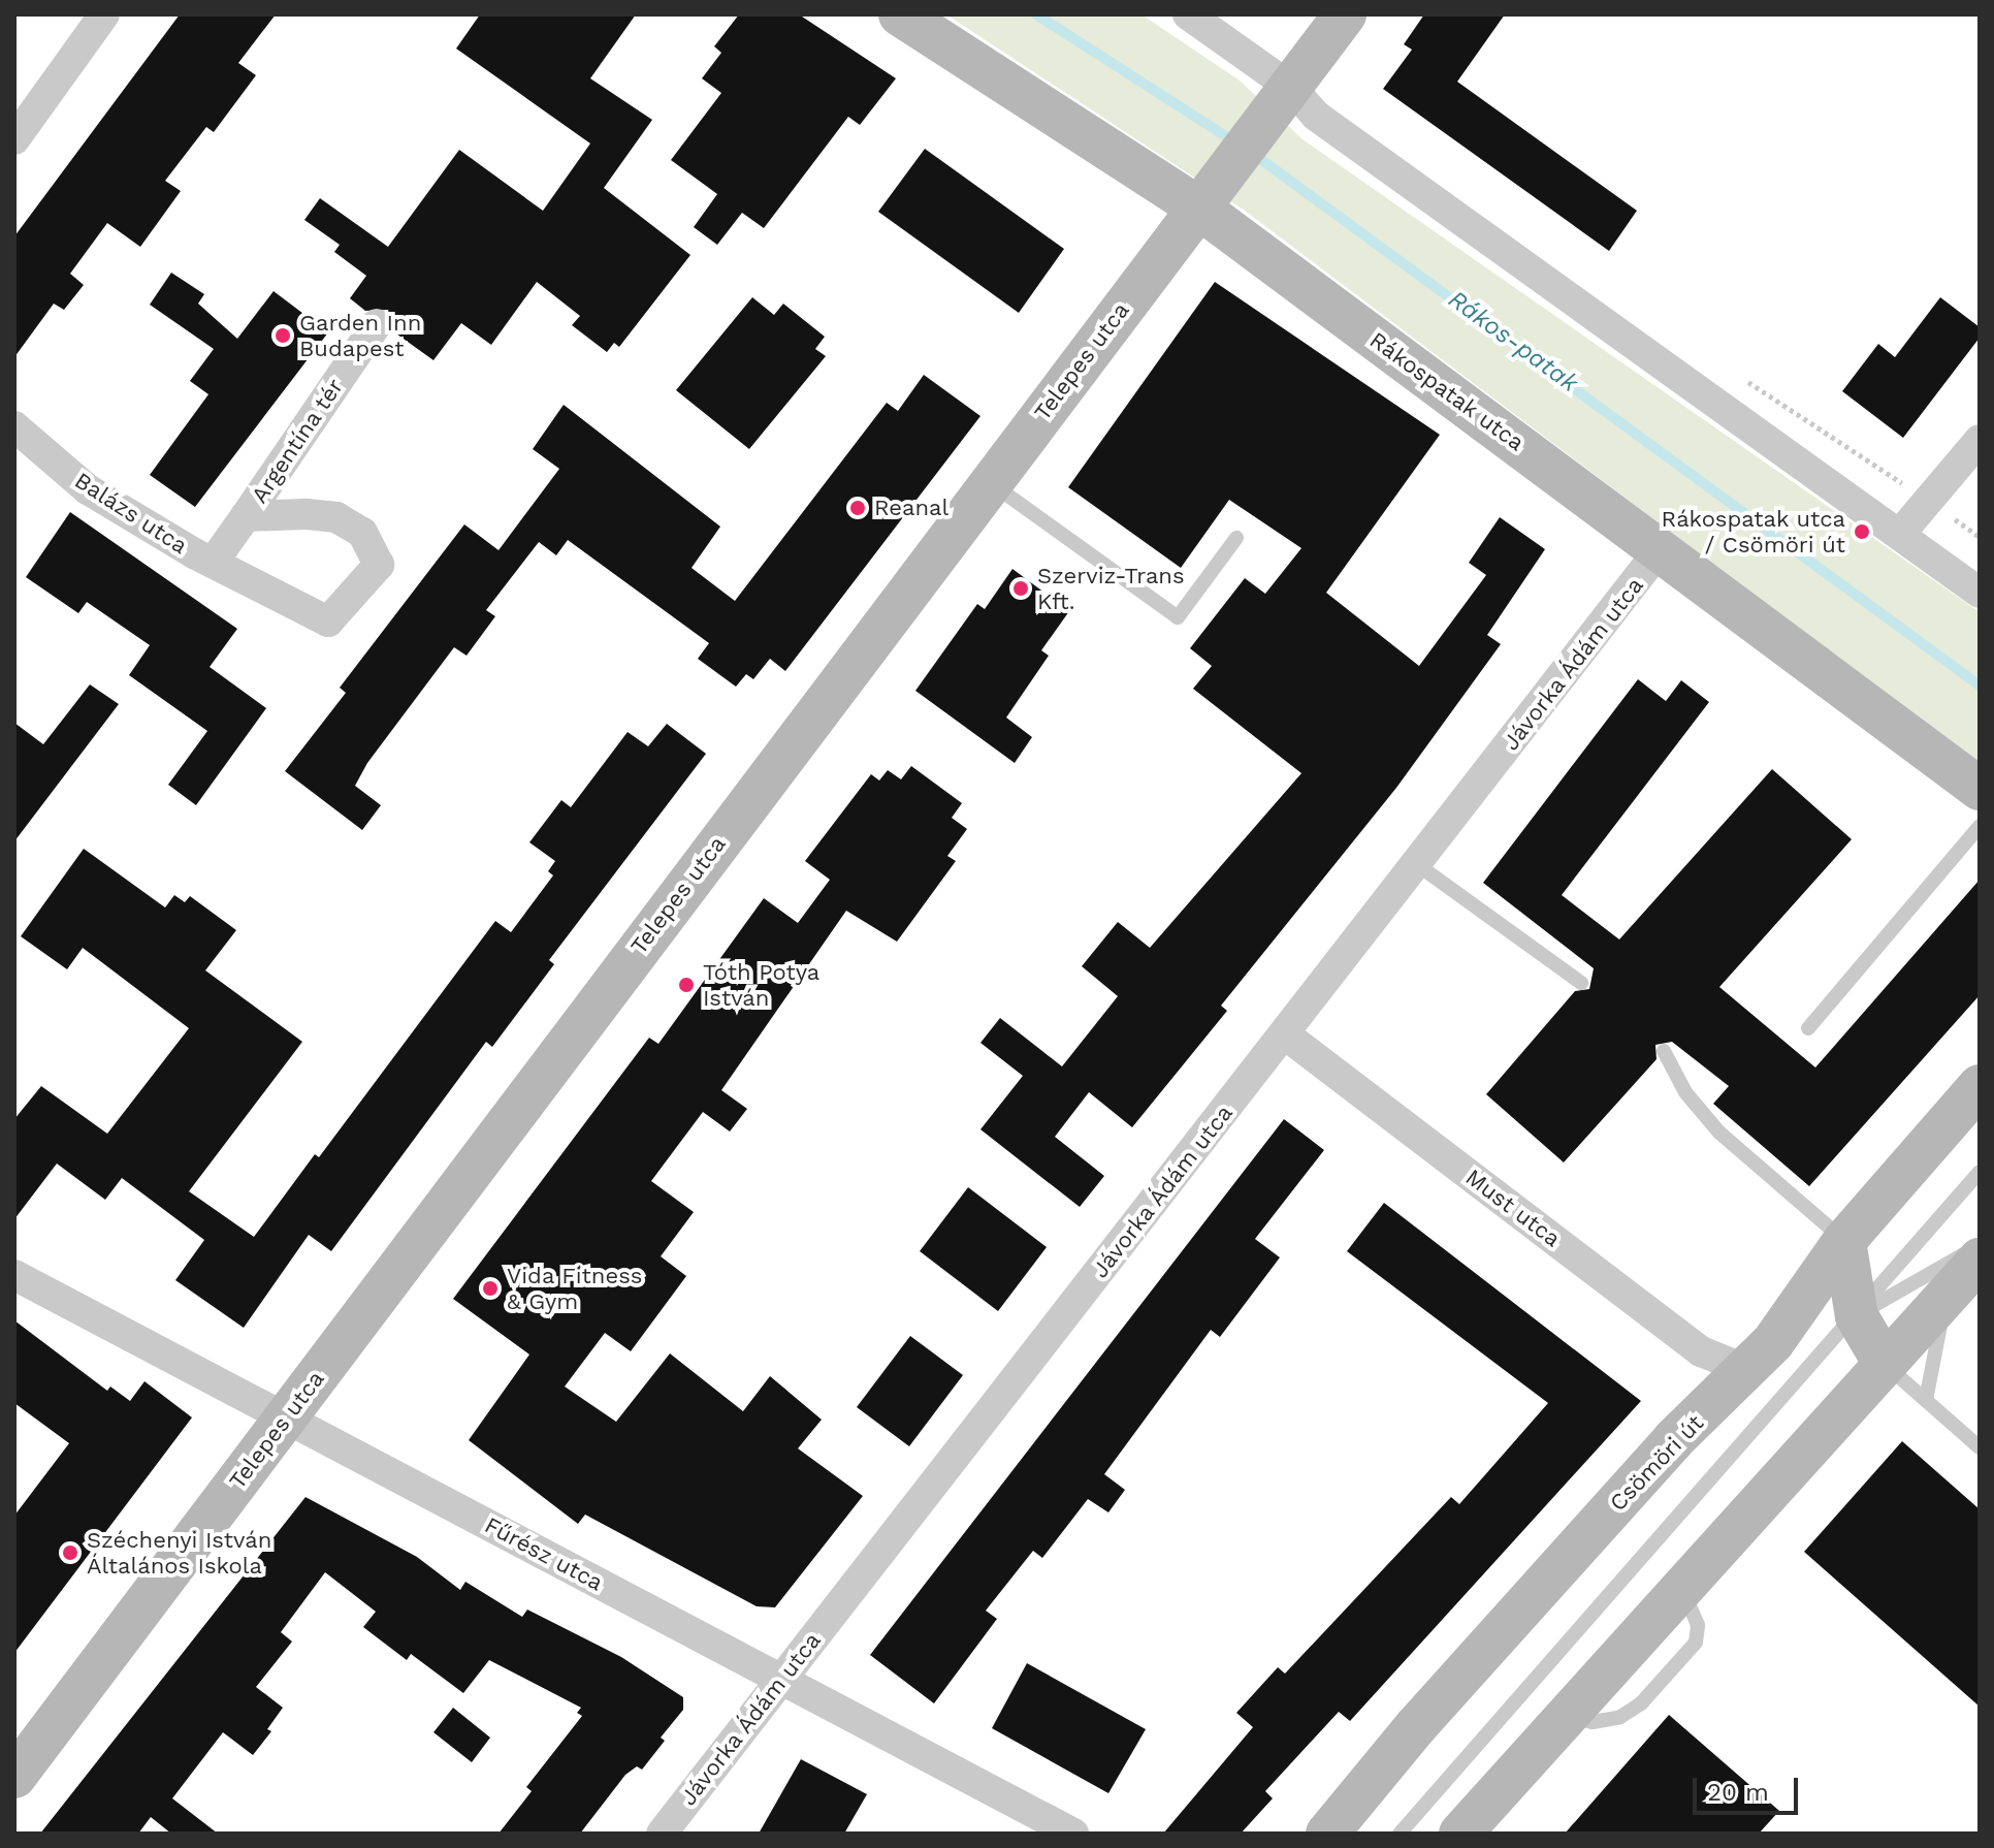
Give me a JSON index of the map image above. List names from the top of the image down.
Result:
{
  "streets": {
    "street": [
      "Telepes utca",
      "Rákospatak utca",
      "Argentína tér",
      "Balázs utca",
      "Jávorka Ádám utca",
      "Must utca",
      "Csömöri út",
      "Fűrész utca"
    ]
  },
  "crossings": [
    ["Telepes utca", "Rákospatak utca"],
    ["Telepes utca", "Fűrész utca"],
    ["Rákospatak utca", "Jávorka Ádám utca"],
    ["Argentína tér", "Balázs utca"],
    ["Jávorka Ádám utca", "Must utca"],
    ["Jávorka Ádám utca", "Fűrész utca"],
    ["Must utca", "Csömöri út"]
  ],
  "water": ["Rákos-patak"],
  "places": [
    "Garden Inn Budapest",
    "Reanal",
    "Rákospatak utca / Csömöri út",
    "Szerviz-Trans Kft.",
    "Tóth Potya István",
    "Vida Fitness & Gym",
    "Széchenyi István Általános Iskola"
  ],
  "scale_bar": "20 m"
}
